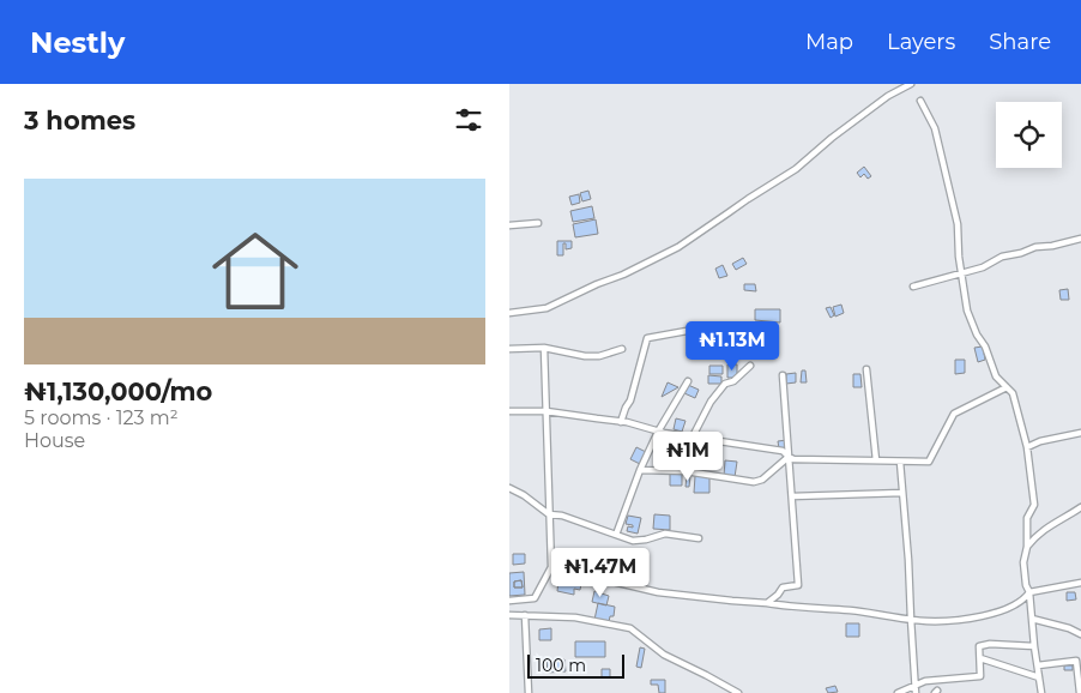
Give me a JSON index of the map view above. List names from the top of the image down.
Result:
{
  "scale_bar": "100 m",
  "page": {
    "header": "Nestly",
    "nav": ["Map", "Layers", "Share"],
    "heading": "3 homes",
    "list": [
      {
        "name": "₦1,130,000/mo",
        "note": "5 rooms · 123 m² · House"
      }
    ],
    "price": ["₦1.13M", "₦1M", "₦1.47M"],
    "scale": "100 m"
  }
}
